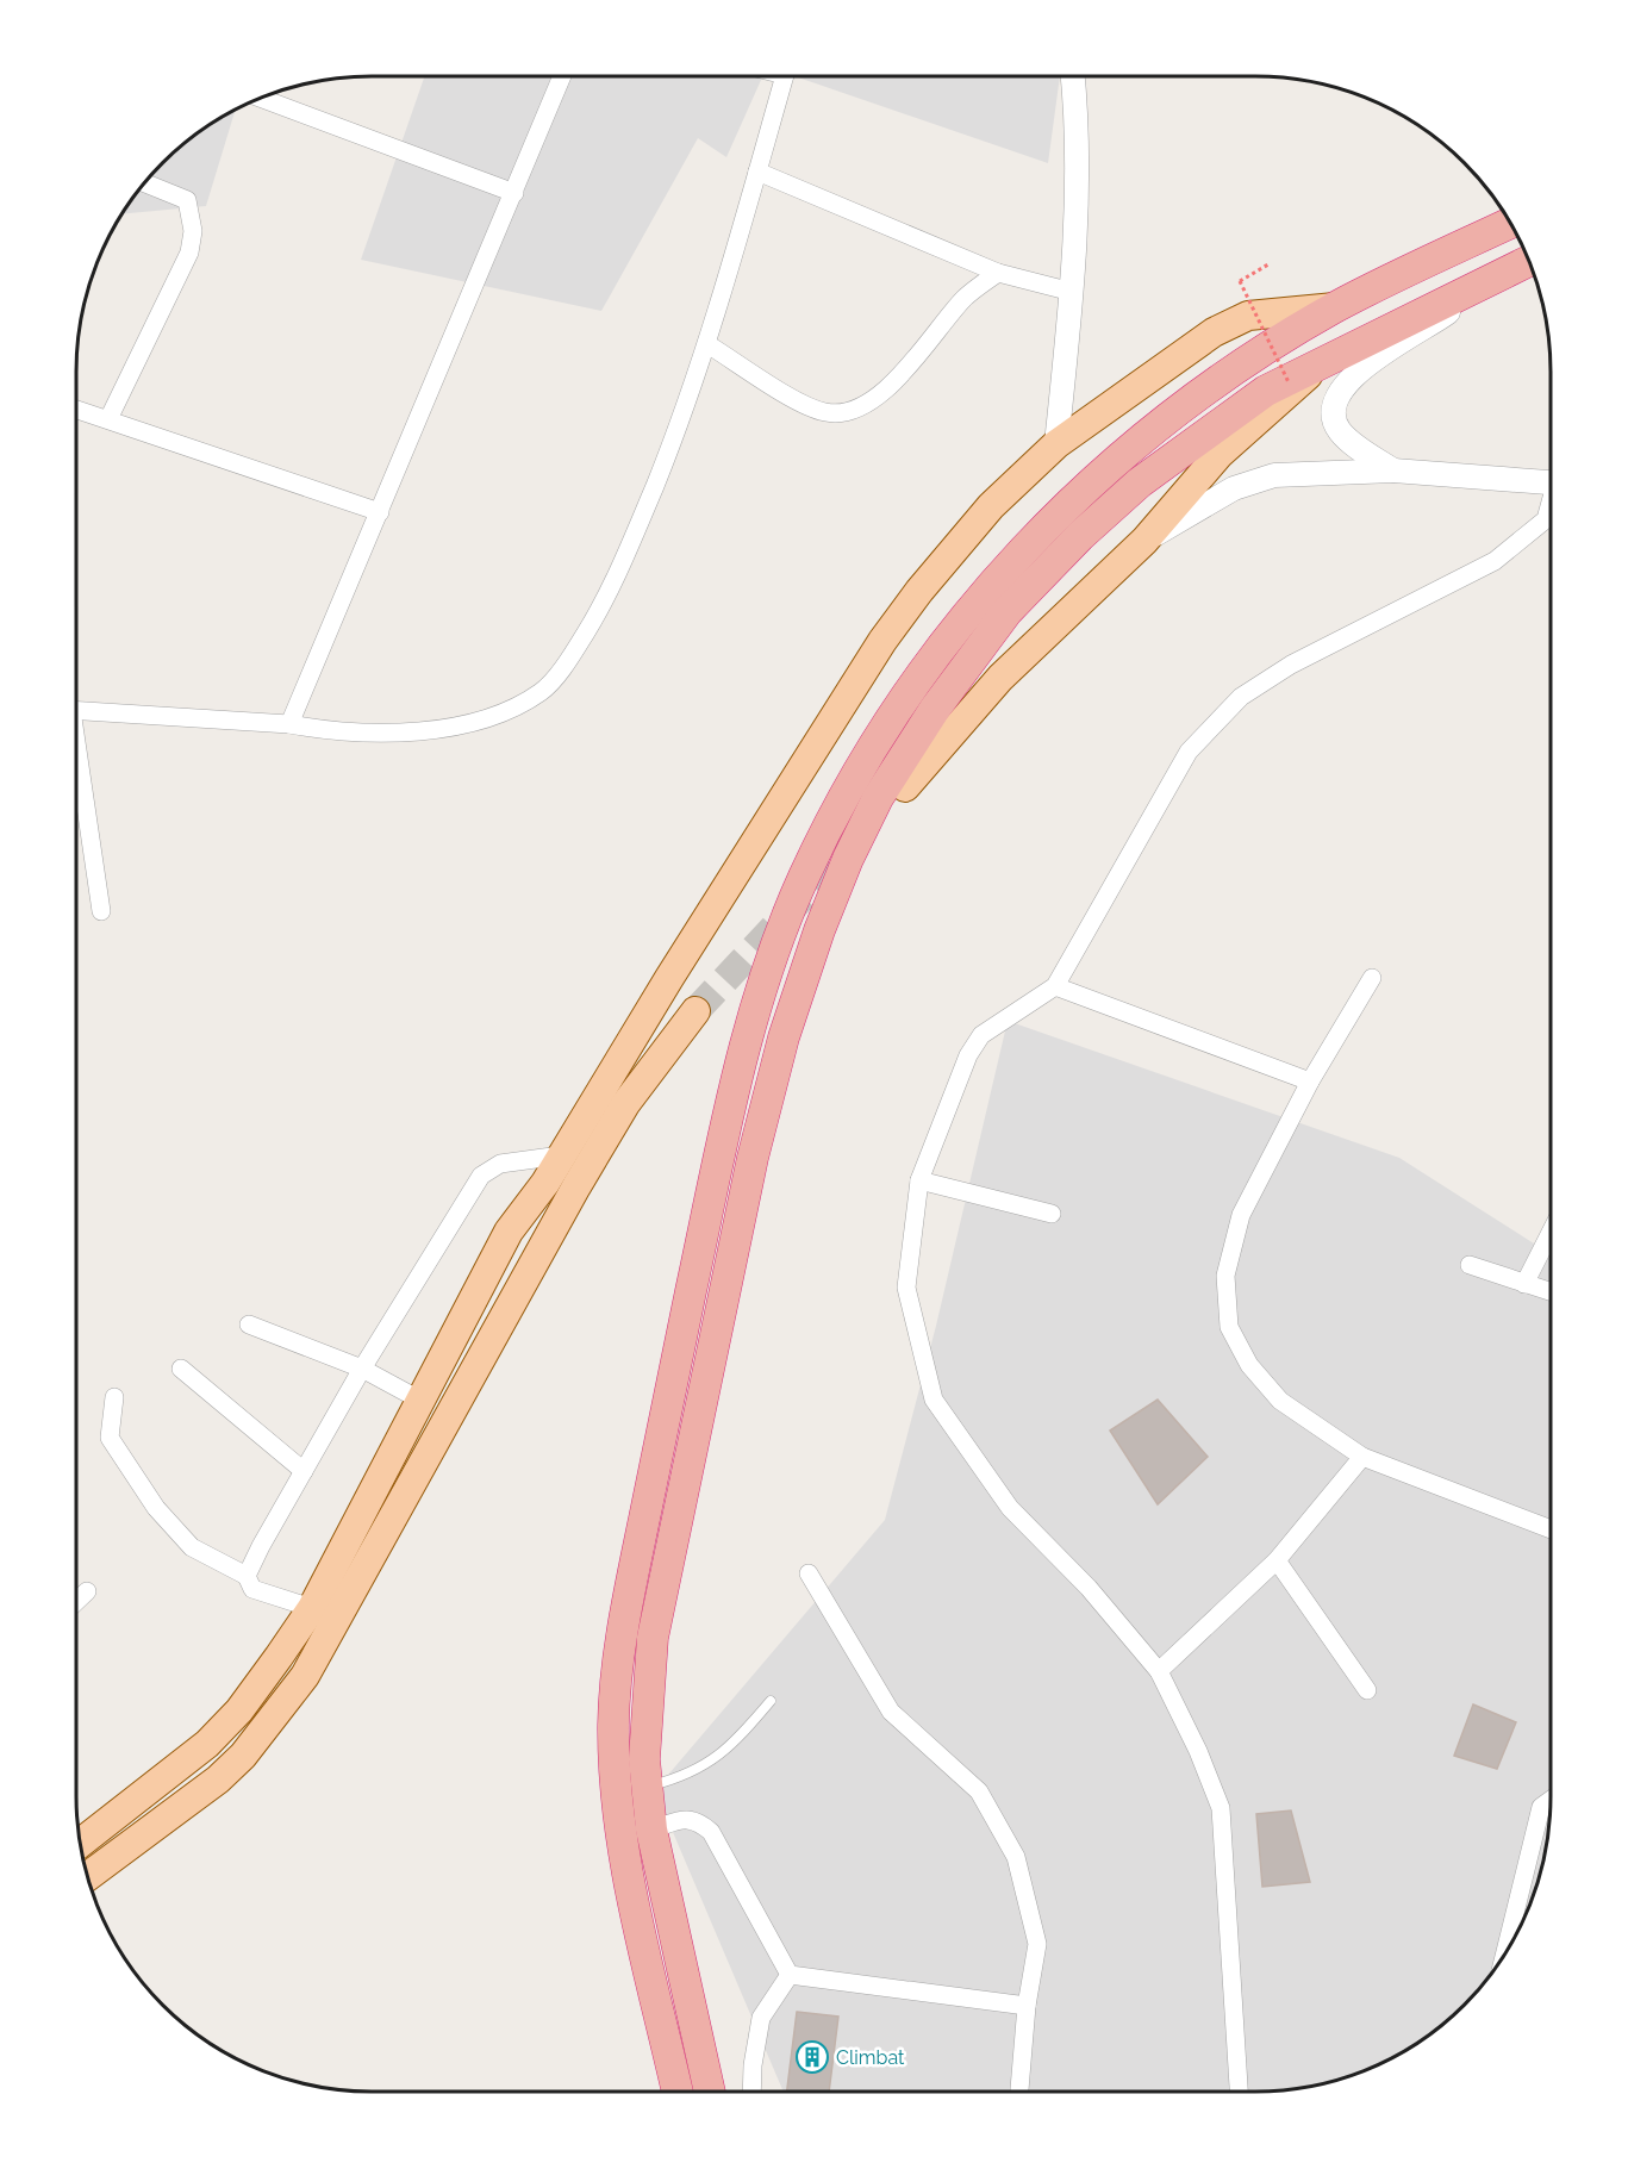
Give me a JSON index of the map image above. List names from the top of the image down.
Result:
{
  "places": {
    "building": ["Climbat"]
  }
}
